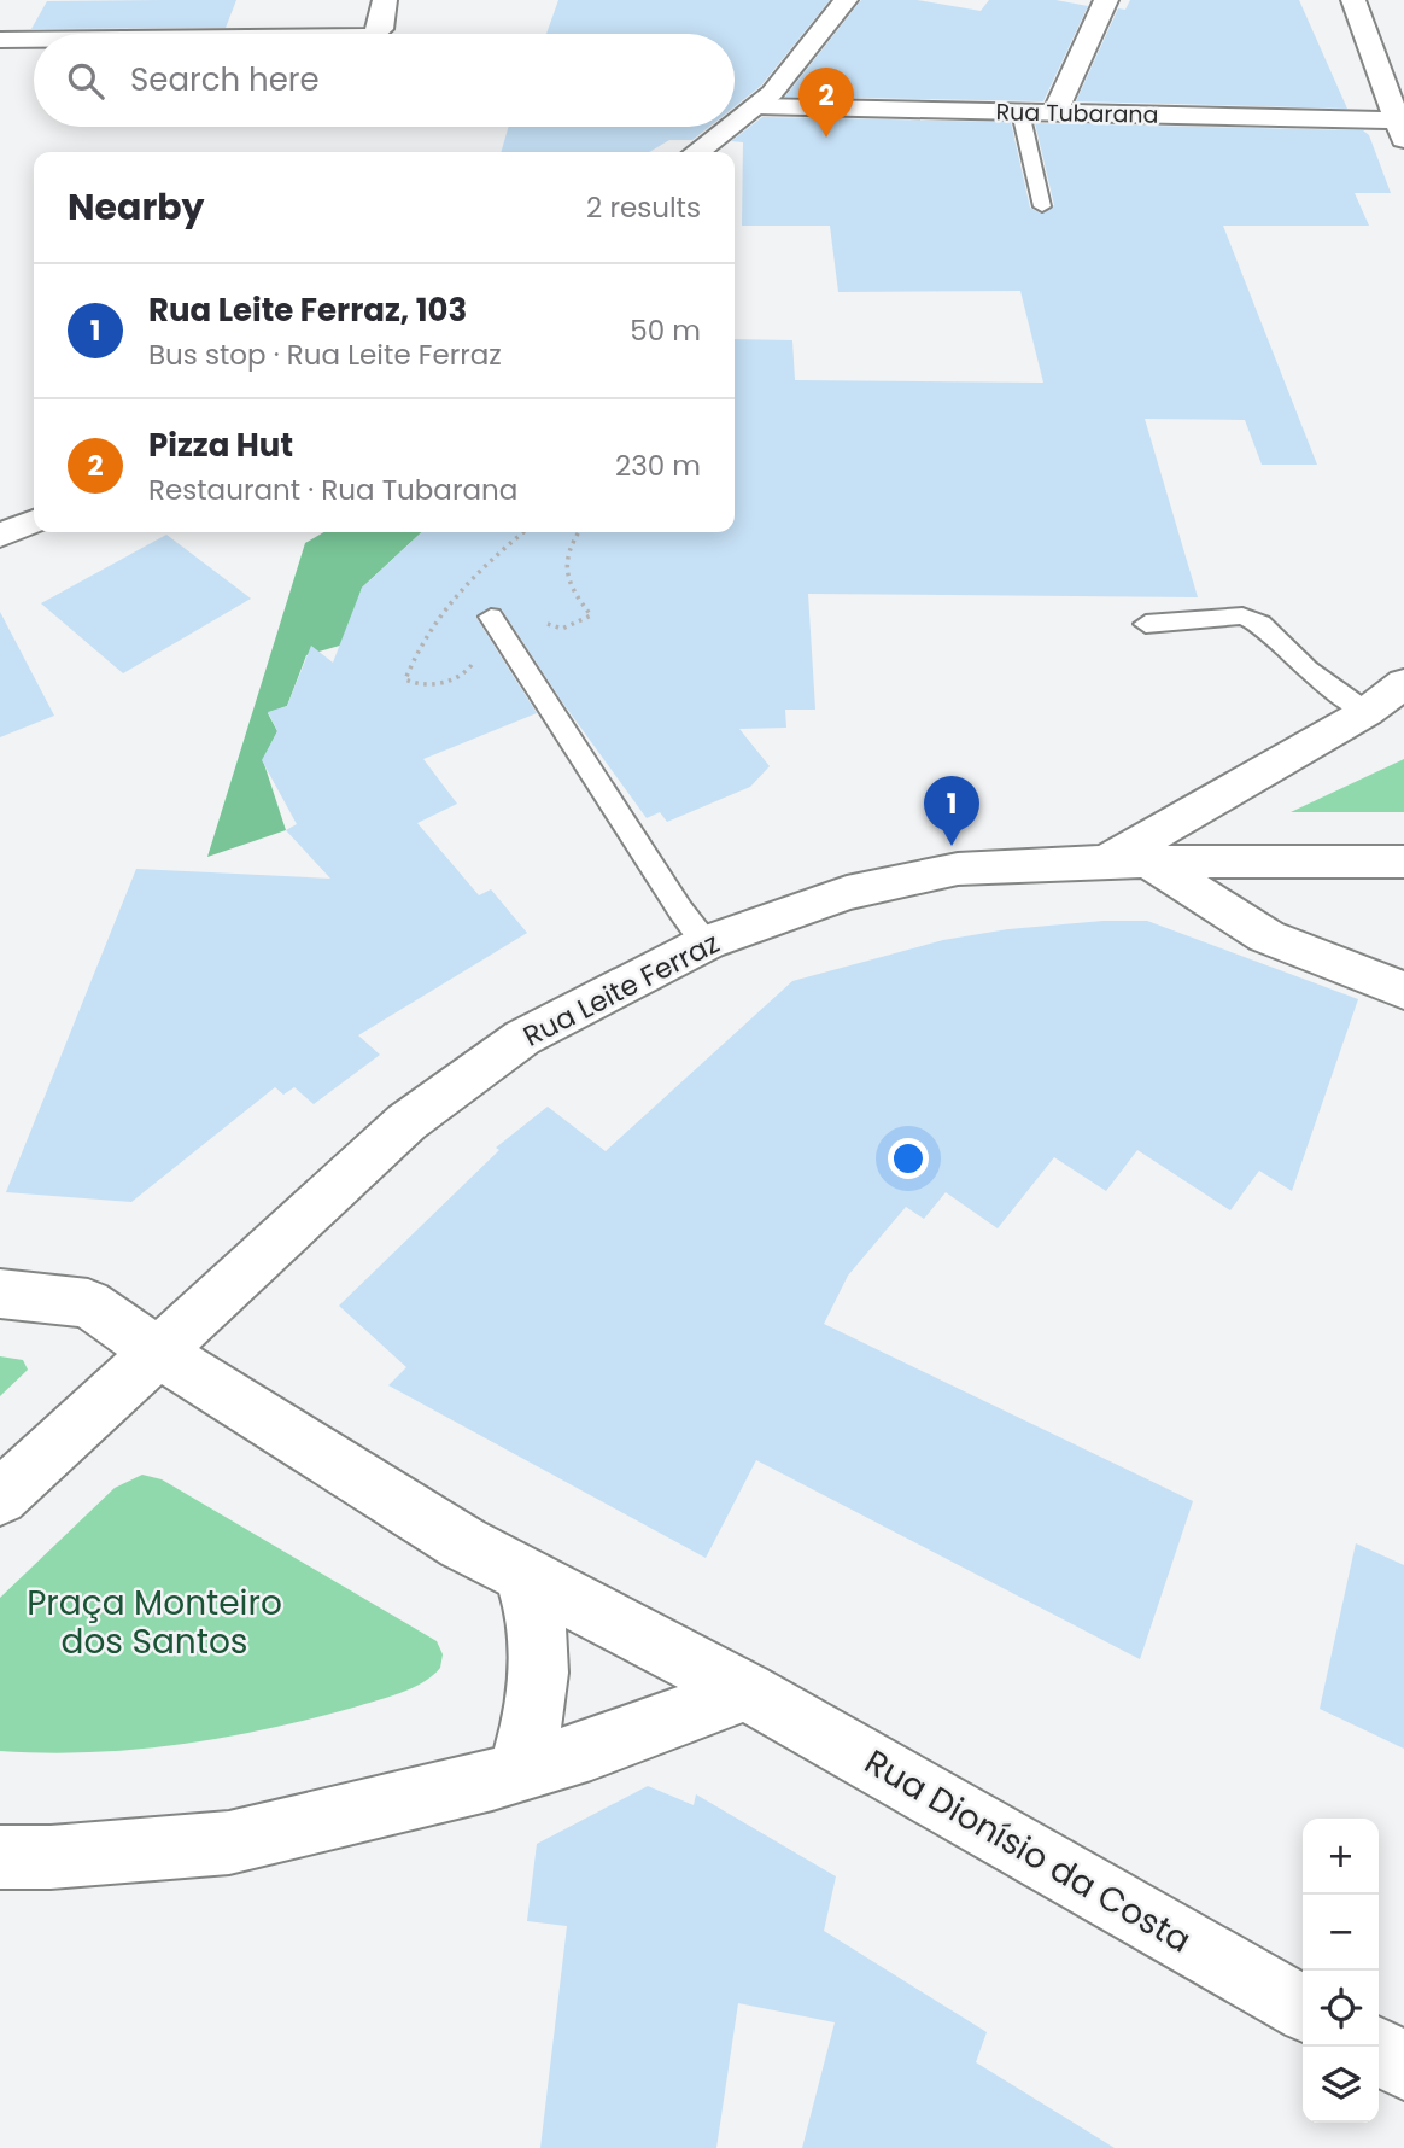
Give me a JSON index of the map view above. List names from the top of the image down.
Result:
{
  "streets": {
    "street": ["Rua Tubarana", "Rua Leite Ferraz", "Rua Dionísio da Costa"]
  },
  "parks": ["Praça Monteiro dos Santos"],
  "page": {
    "search": "Search here",
    "pins": ["2", "1"],
    "heading": ["Nearby", "2 results"],
    "list": [
      {
        "mark": "1",
        "name": "Rua Leite Ferraz, 103",
        "note": "Bus stop · Rua Leite Ferraz",
        "value": "50 m"
      },
      {
        "mark": "2",
        "name": "Pizza Hut",
        "note": "Restaurant · Rua Tubarana",
        "value": "230 m"
      }
    ],
    "map_buttons": ["+", "−"]
  }
}
